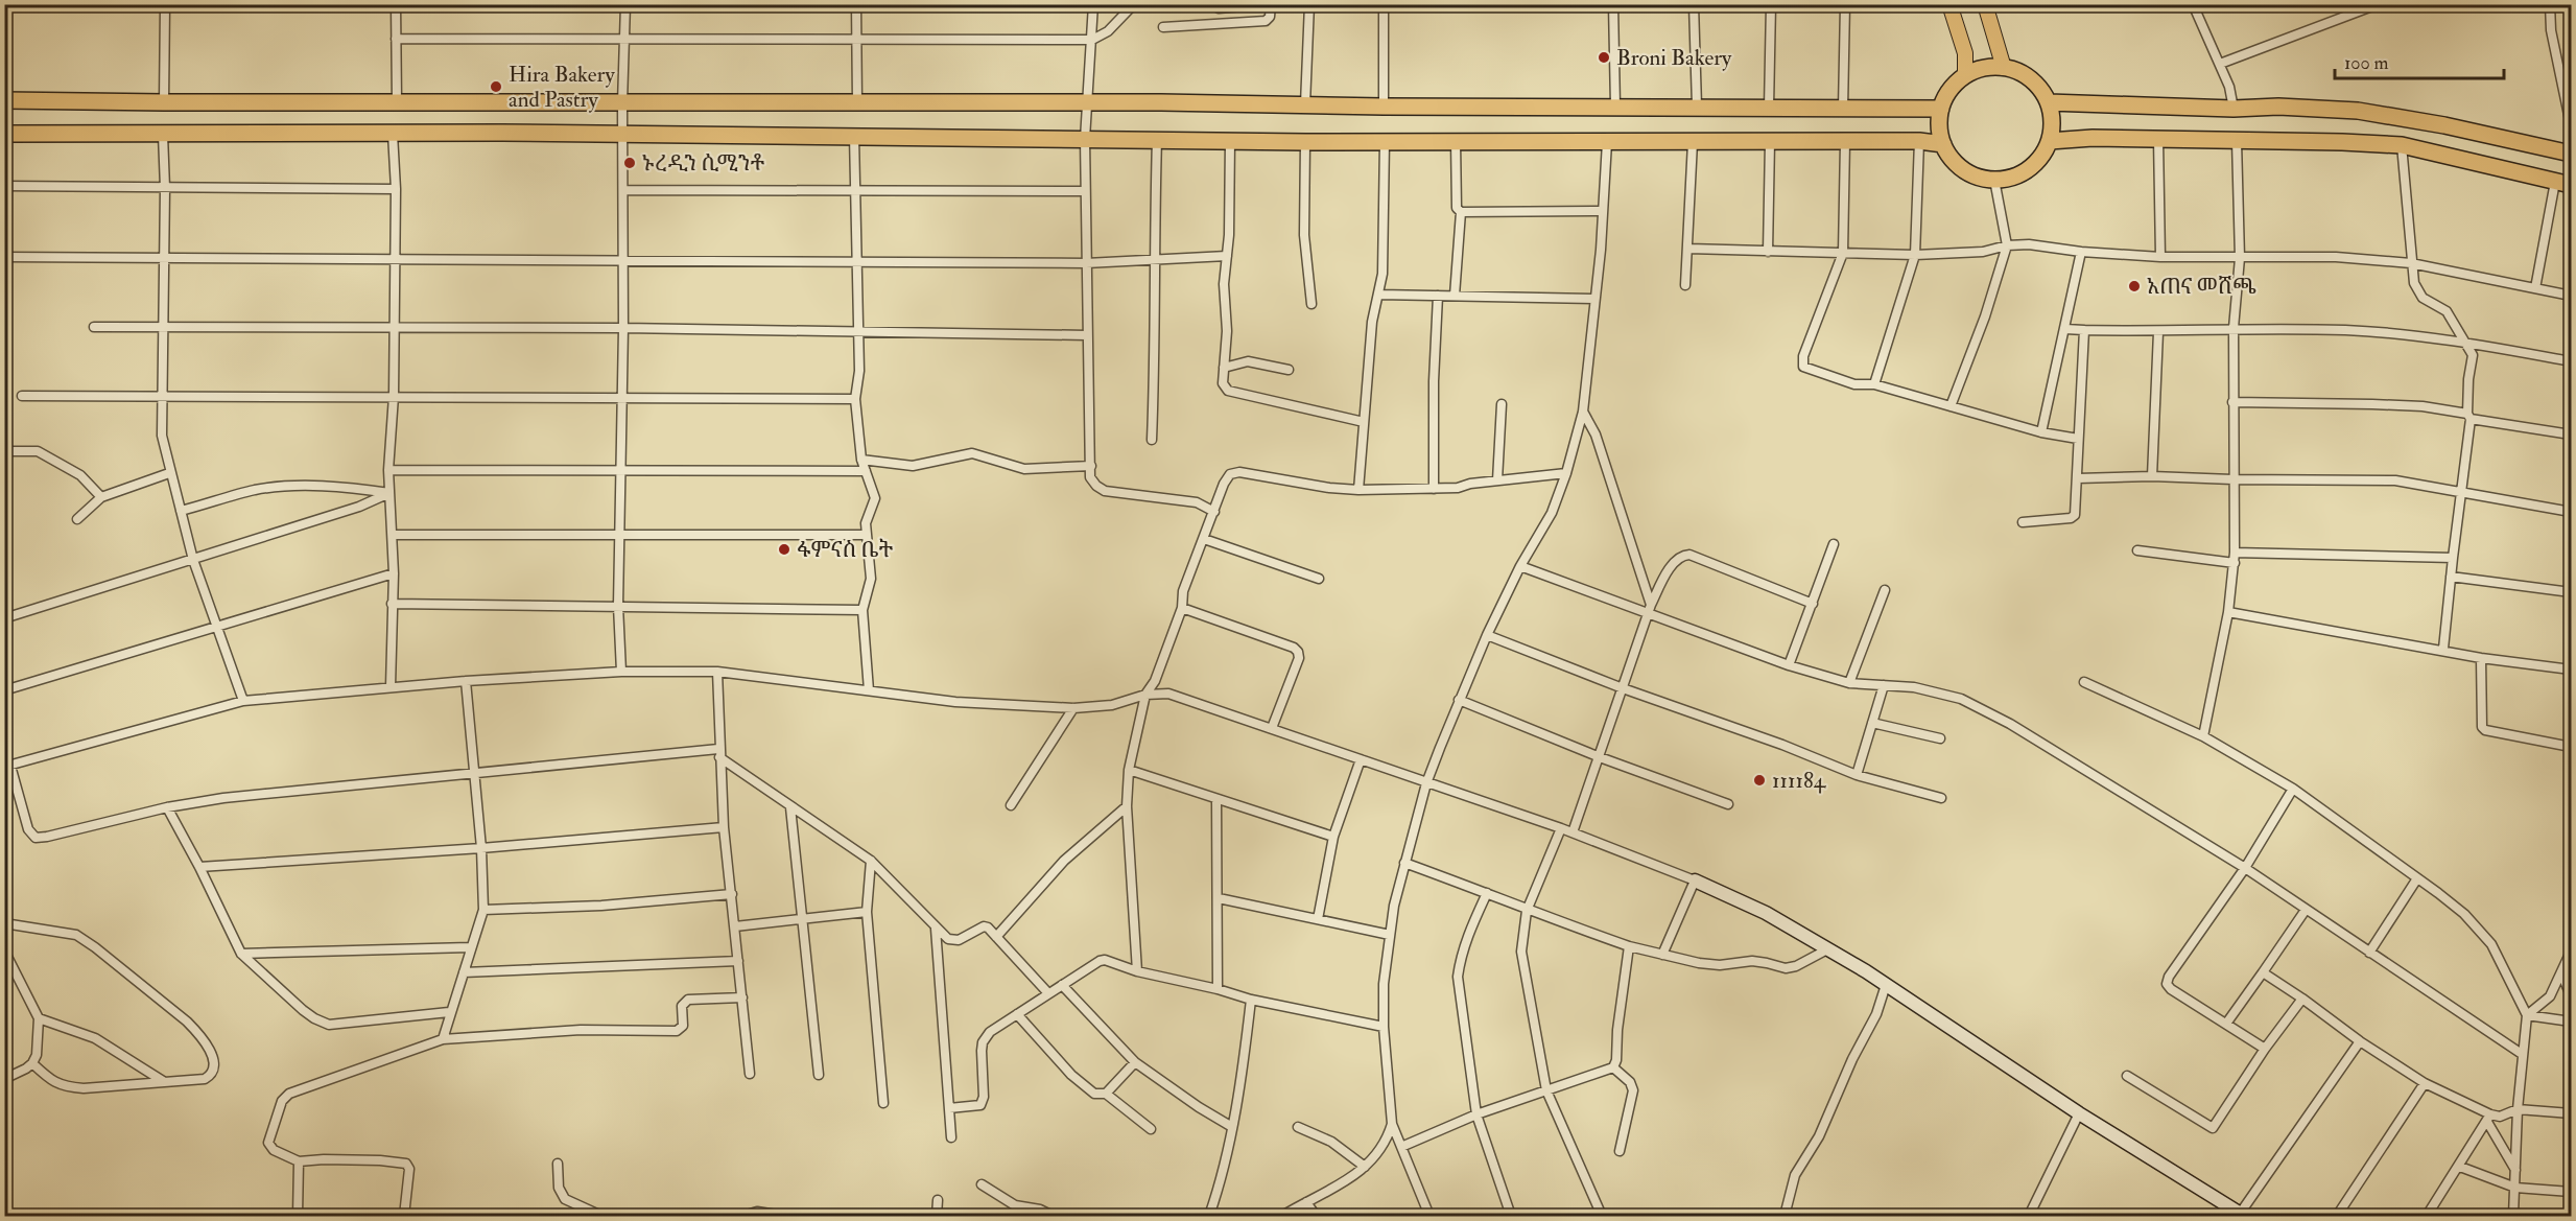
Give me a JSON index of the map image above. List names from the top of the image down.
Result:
{
  "places": [
    "Broni Bakery",
    "Hira Bakery and Pastry",
    "ኑረዲን ሲሚንቶ",
    "አጠና መሸጫ",
    "ፋምናስ ቤት",
    "111184"
  ],
  "scale_bar": "100 m"
}
